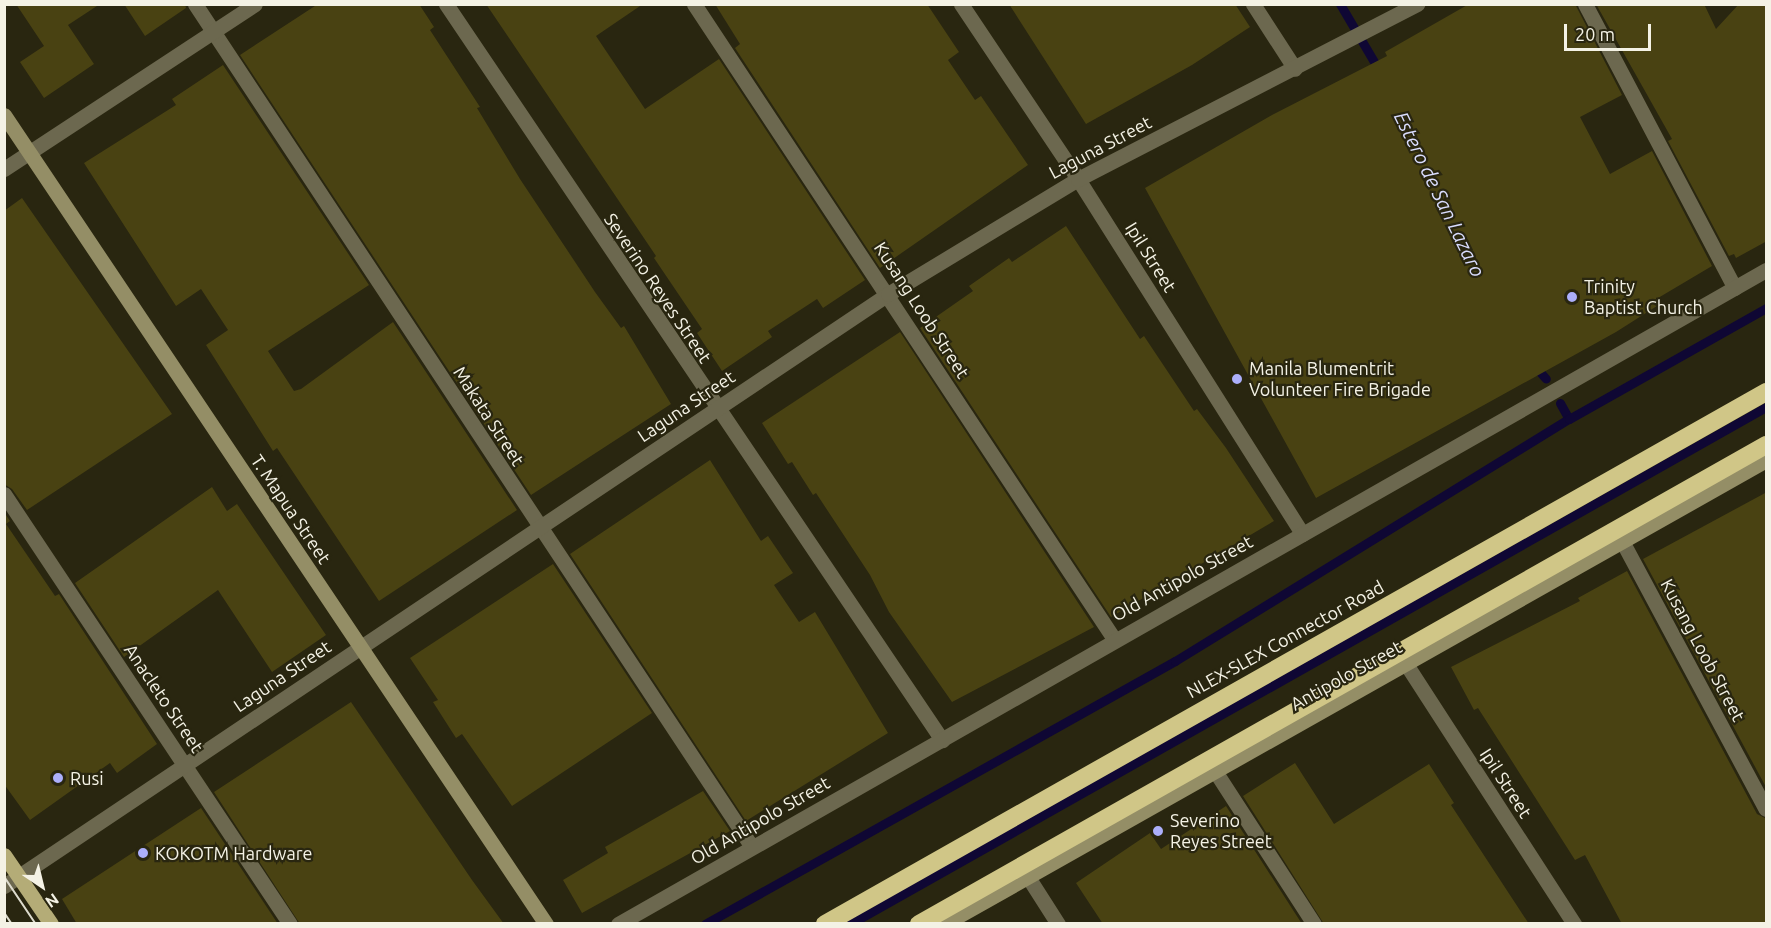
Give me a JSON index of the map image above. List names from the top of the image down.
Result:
{
  "streets": {
    "highway": ["NLEX-SLEX Connector Road"],
    "street": [
      "Laguna Street",
      "Ipil Street",
      "Severino Reyes Street",
      "Kusang Loob Street",
      "Makata Street",
      "T. Mapua Street",
      "Old Antipolo Street",
      "Antipolo Street",
      "Anacleto Street"
    ]
  },
  "crossings": [
    ["Laguna Street", "Ipil Street"],
    ["Laguna Street", "Severino Reyes Street"],
    ["Laguna Street", "Kusang Loob Street"],
    ["Laguna Street", "Makata Street"],
    ["Laguna Street", "T. Mapua Street"],
    ["Laguna Street", "Anacleto Street"],
    ["Ipil Street", "Old Antipolo Street"],
    ["Ipil Street", "Antipolo Street"],
    ["Severino Reyes Street", "Old Antipolo Street"],
    ["Kusang Loob Street", "Old Antipolo Street"],
    ["Kusang Loob Street", "Antipolo Street"],
    ["Makata Street", "Old Antipolo Street"]
  ],
  "water": ["Estero de San Lazaro"],
  "places": [
    "Trinity Baptist Church",
    "Manila Blumentrit Volunteer Fire Brigade",
    "Rusi",
    "Severino Reyes Street",
    "KOKOTM Hardware"
  ],
  "scale_bar": "20 m",
  "north": "bottom right"
}
